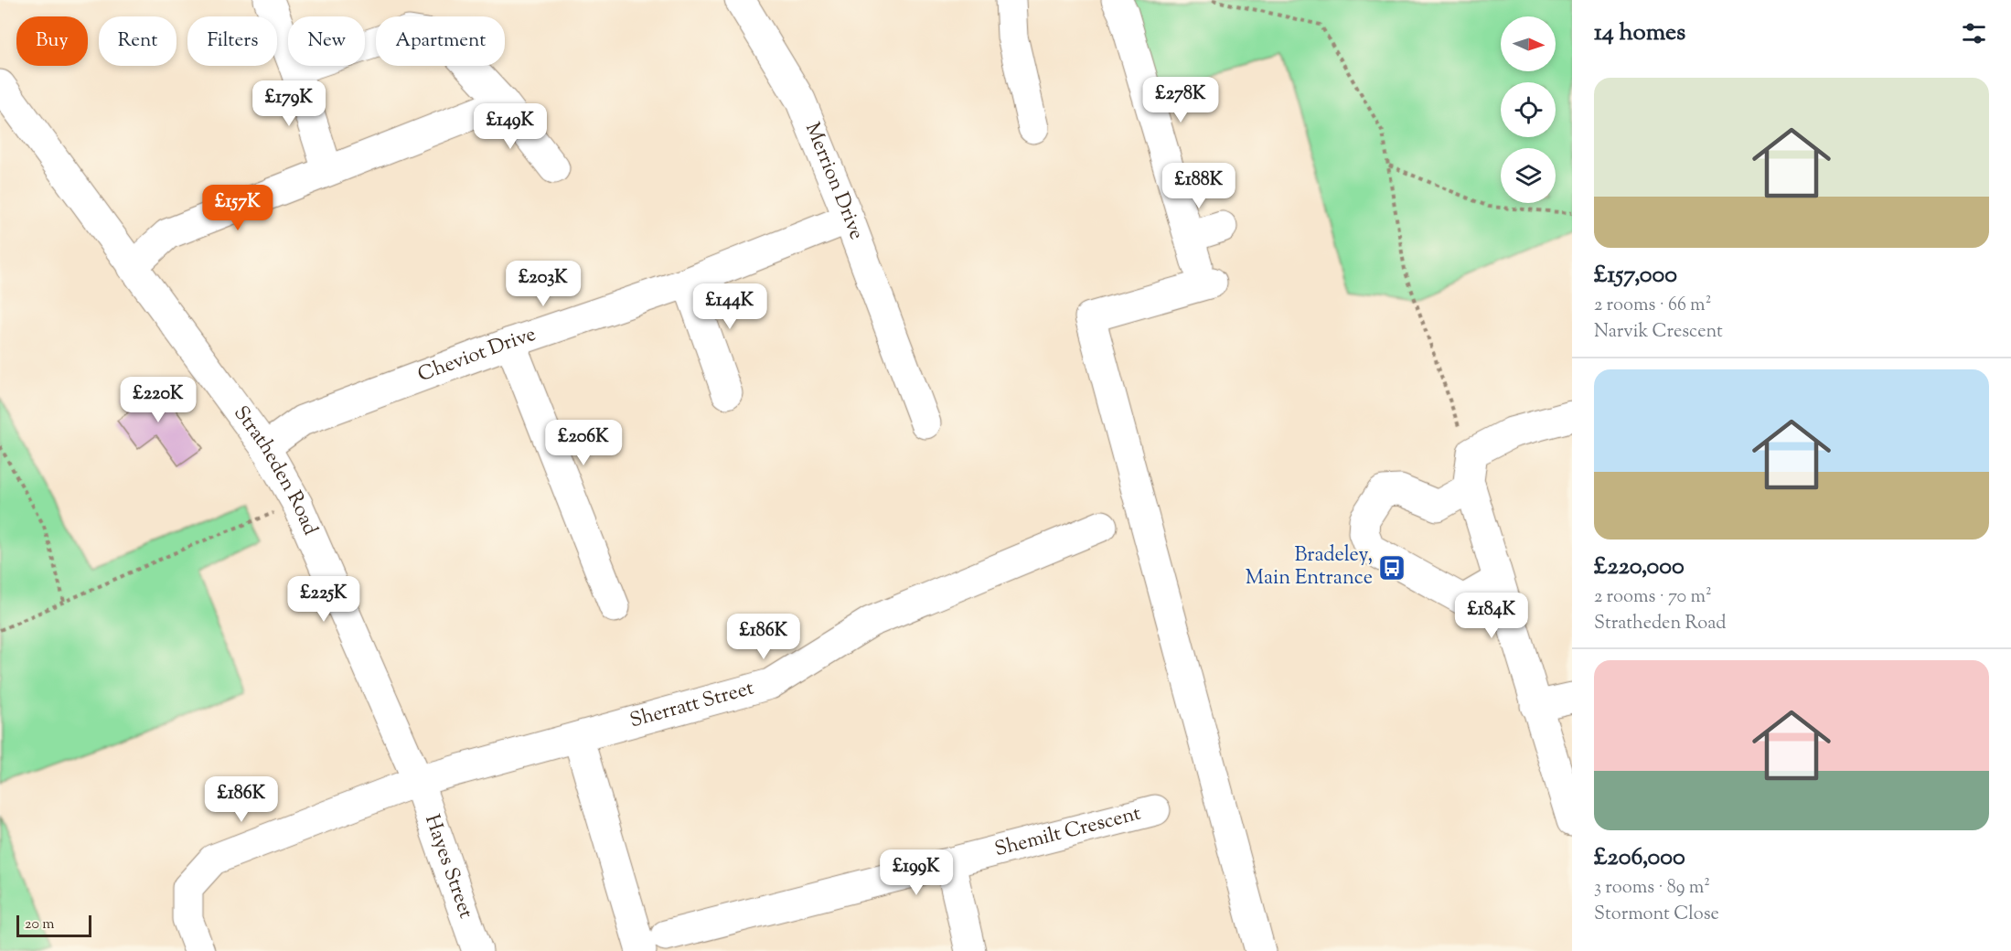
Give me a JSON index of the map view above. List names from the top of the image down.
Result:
{
  "streets": {
    "street": [
      "Merrion Drive",
      "Cheviot Drive",
      "Stratheden Road",
      "Sherratt Street",
      "Shemilt Crescent",
      "Hayes Street"
    ]
  },
  "crossings": [
    ["Merrion Drive", "Cheviot Drive"],
    ["Cheviot Drive", "Stratheden Road"],
    ["Stratheden Road", "Sherratt Street"],
    ["Stratheden Road", "Hayes Street"],
    ["Sherratt Street", "Hayes Street"]
  ],
  "places": {
    "bus stop": ["Bradeley, Main Entrance"]
  },
  "scale_bar": "20 m",
  "north": "right",
  "page": {
    "heading": "14 homes",
    "chip": [
      "Buy",
      "Rent",
      "Filters",
      "New",
      "Apartment"
    ],
    "list": [
      {
        "name": "£157,000",
        "note": "2 rooms · 66 m² · Narvik Crescent"
      },
      {
        "name": "£220,000",
        "note": "2 rooms · 70 m² · Stratheden Road"
      },
      {
        "name": "£206,000",
        "note": "3 rooms · 89 m² · Stormont Close"
      }
    ],
    "price": [
      "£278K",
      "£179K",
      "£149K",
      "£188K",
      "£157K",
      "£203K",
      "£144K",
      "£220K",
      "£206K",
      "£225K",
      "£184K",
      "£186K",
      "£186K",
      "£199K"
    ],
    "scale": "20 m"
  }
}
